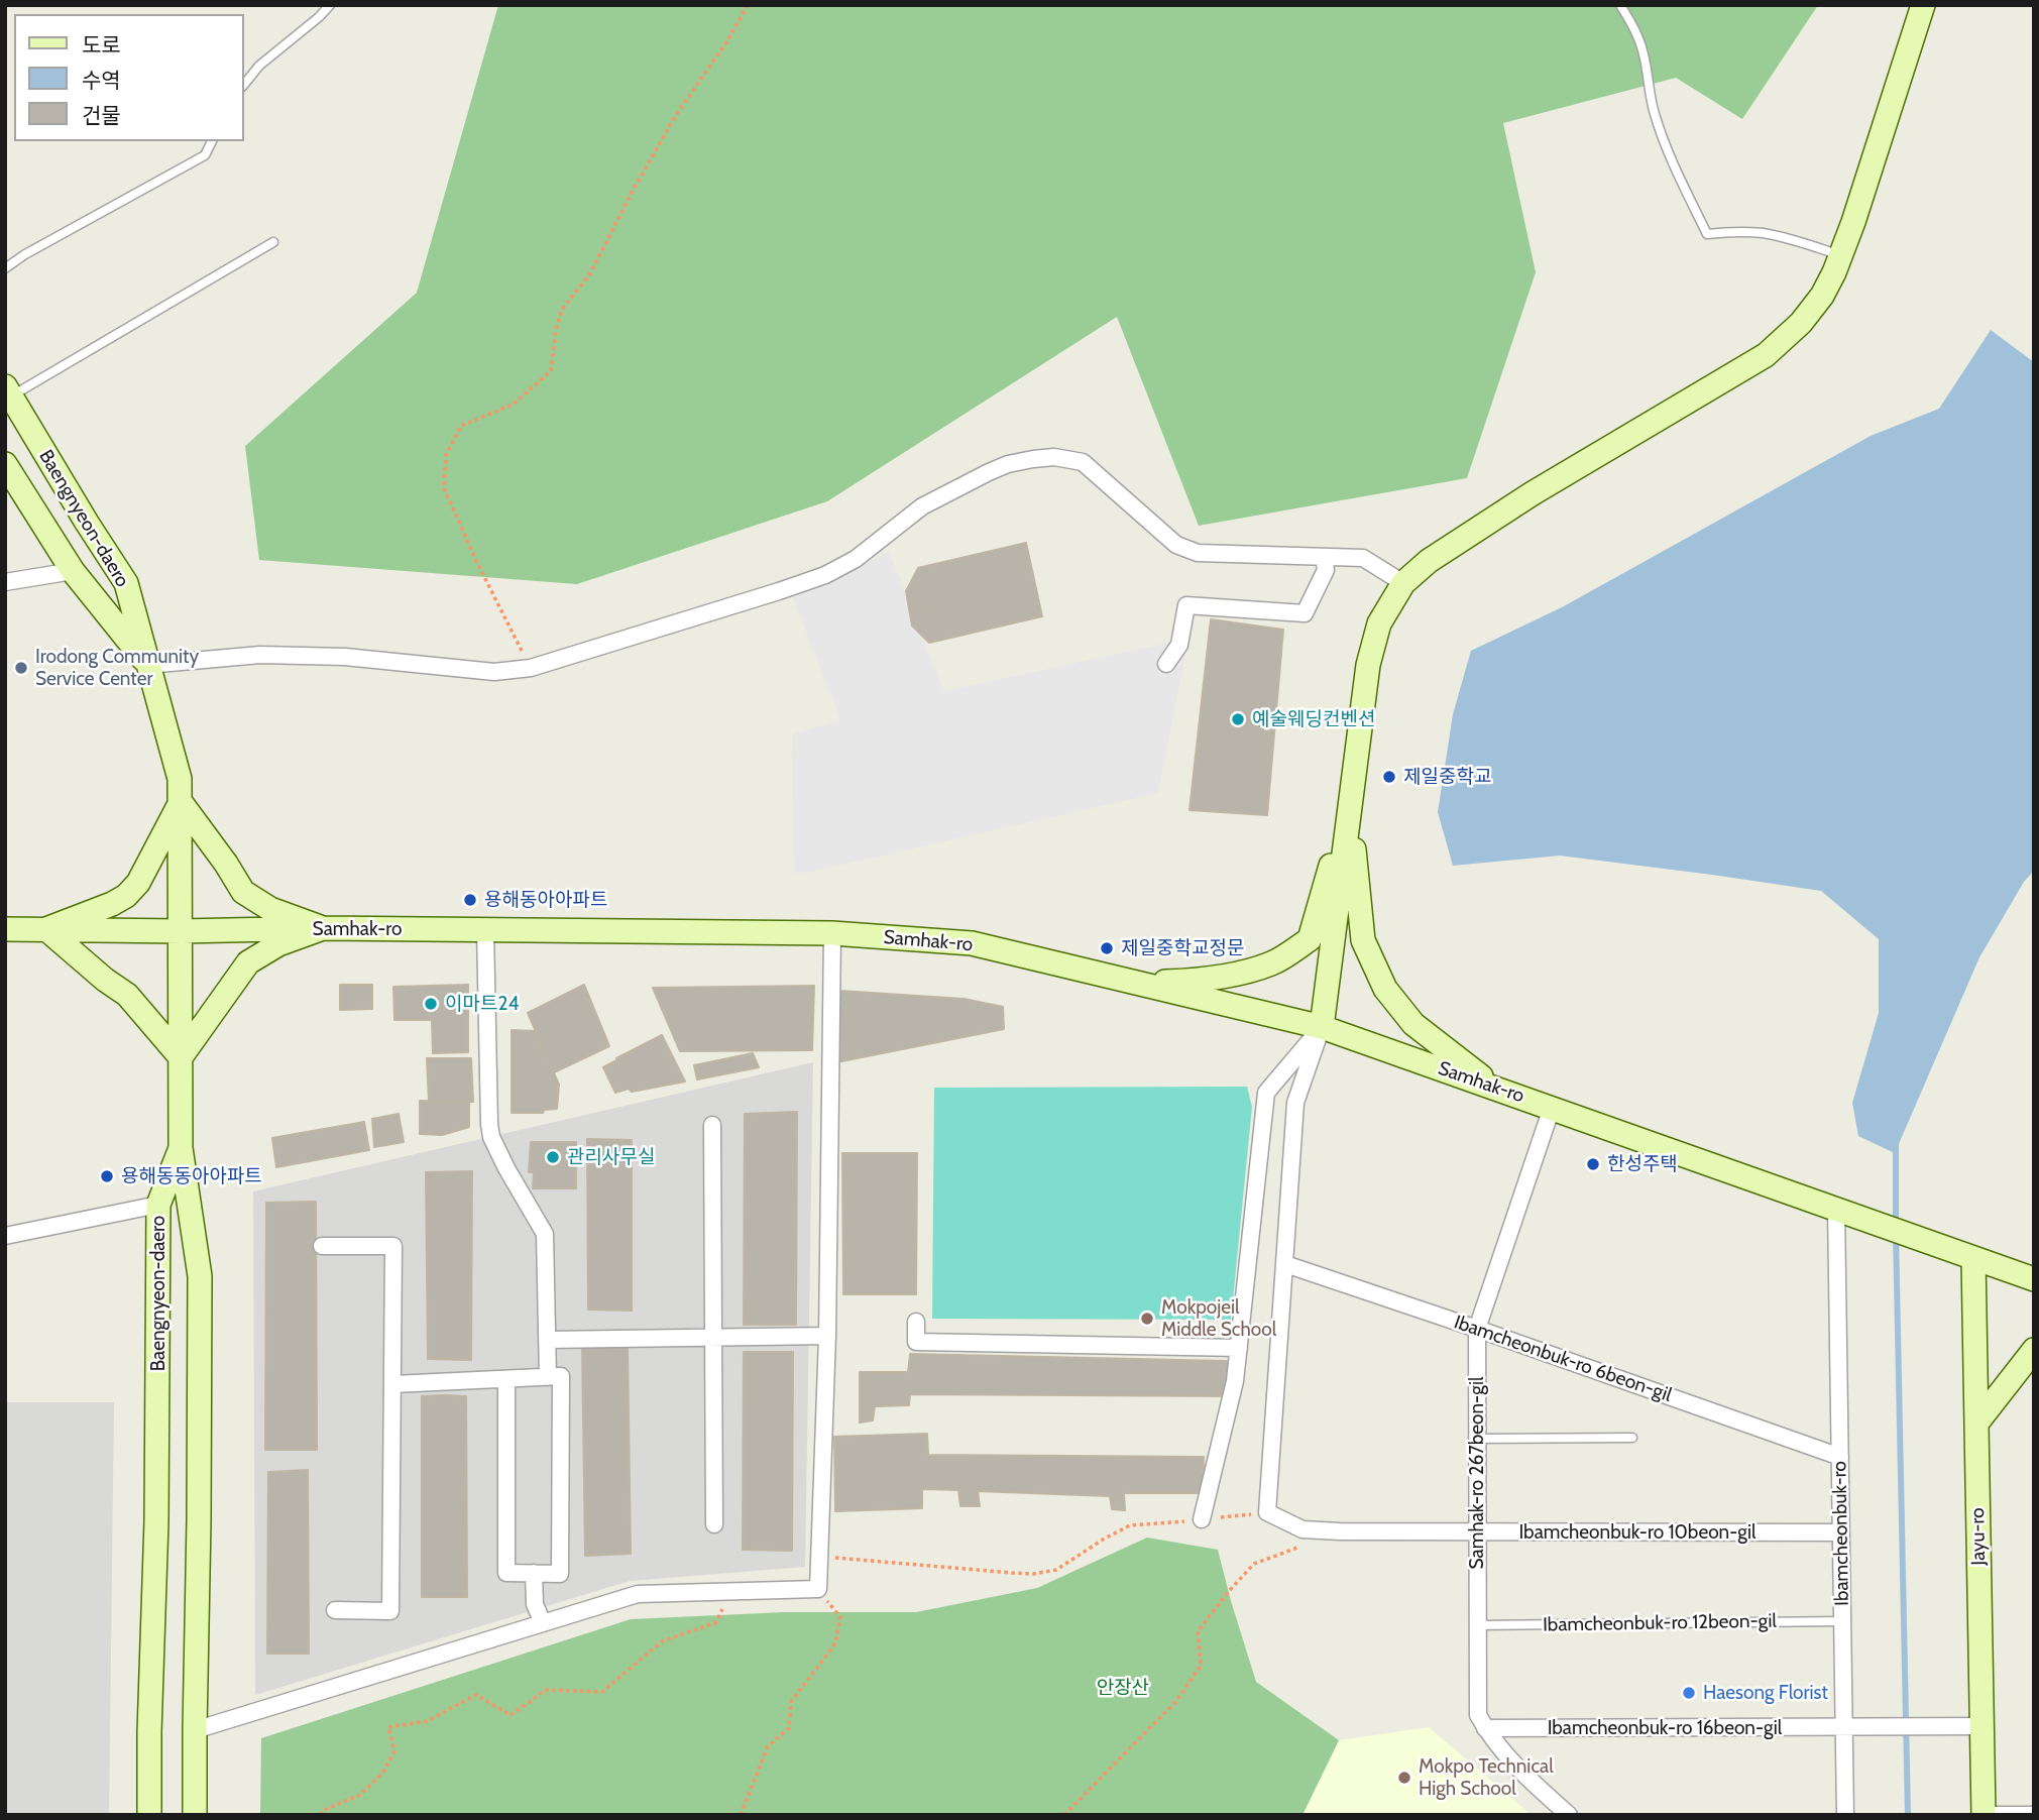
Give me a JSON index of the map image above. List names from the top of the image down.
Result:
{
  "streets": {
    "street": [
      "Baengnyeon-daero",
      "Samhak-ro",
      "Ibamcheonbuk-ro 6beon-gil",
      "Samhak-ro 267beon-gil",
      "Ibamcheonbuk-ro 10beon-gil",
      "Ibamcheonbuk-ro",
      "Jayu-ro",
      "Ibamcheonbuk-ro 16beon-gil"
    ],
    "lane": ["Ibamcheonbuk-ro 12beon-gil"]
  },
  "crossings": [
    ["Samhak-ro", "Samhak-ro 267beon-gil"],
    ["Samhak-ro", "Ibamcheonbuk-ro"],
    ["Samhak-ro", "Jayu-ro"],
    ["Ibamcheonbuk-ro 6beon-gil", "Samhak-ro 267beon-gil"],
    ["Ibamcheonbuk-ro 6beon-gil", "Ibamcheonbuk-ro"],
    ["Samhak-ro 267beon-gil", "Ibamcheonbuk-ro 10beon-gil"],
    ["Samhak-ro 267beon-gil", "Ibamcheonbuk-ro 12beon-gil"],
    ["Samhak-ro 267beon-gil", "Ibamcheonbuk-ro 16beon-gil"],
    ["Ibamcheonbuk-ro 10beon-gil", "Ibamcheonbuk-ro"],
    ["Ibamcheonbuk-ro", "Ibamcheonbuk-ro 12beon-gil"],
    ["Ibamcheonbuk-ro", "Ibamcheonbuk-ro 16beon-gil"],
    ["Jayu-ro", "Ibamcheonbuk-ro 16beon-gil"]
  ],
  "parks": ["안장산"],
  "places": [
    "Irodong Community Service Center",
    "예술웨딩컨벤션",
    "제일중학교",
    "용해동아아파트",
    "제일중학교정문",
    "이마트24",
    "관리사무실",
    "한성주택",
    "용해동동아아파트",
    "Mokpojeil Middle School",
    "Haesong Florist",
    "Mokpo Technical High School"
  ],
  "legend": ["도로", "수역", "건물"]
}
